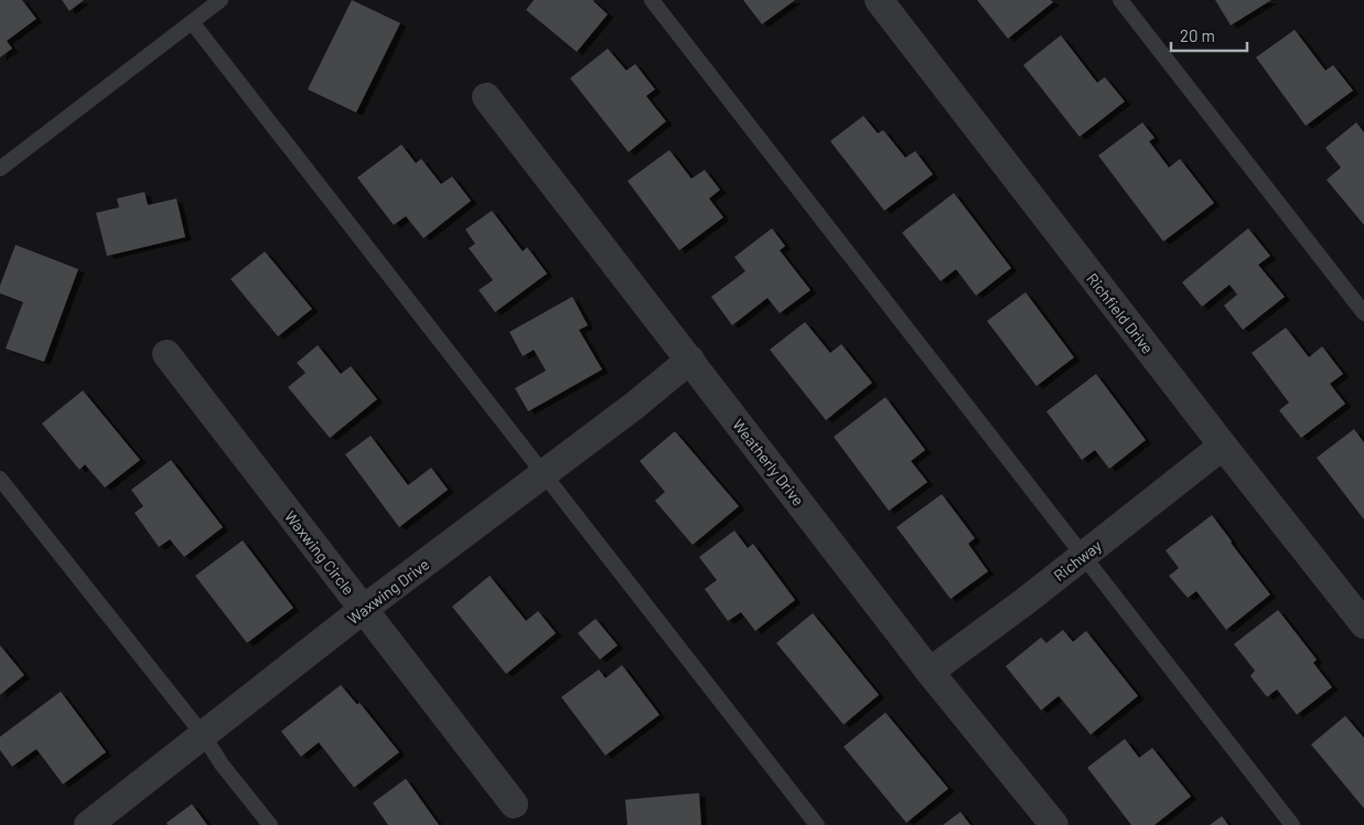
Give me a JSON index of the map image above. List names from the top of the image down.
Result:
{
  "streets": {
    "street": [
      "Richfield Drive",
      "Weatherly Drive",
      "Waxwing Circle",
      "Richway",
      "Waxwing Drive"
    ]
  },
  "crossings": [
    ["Richfield Drive", "Richway"],
    ["Weatherly Drive", "Richway"],
    ["Weatherly Drive", "Waxwing Drive"],
    ["Waxwing Circle", "Waxwing Drive"]
  ],
  "scale_bar": "20 m"
}
